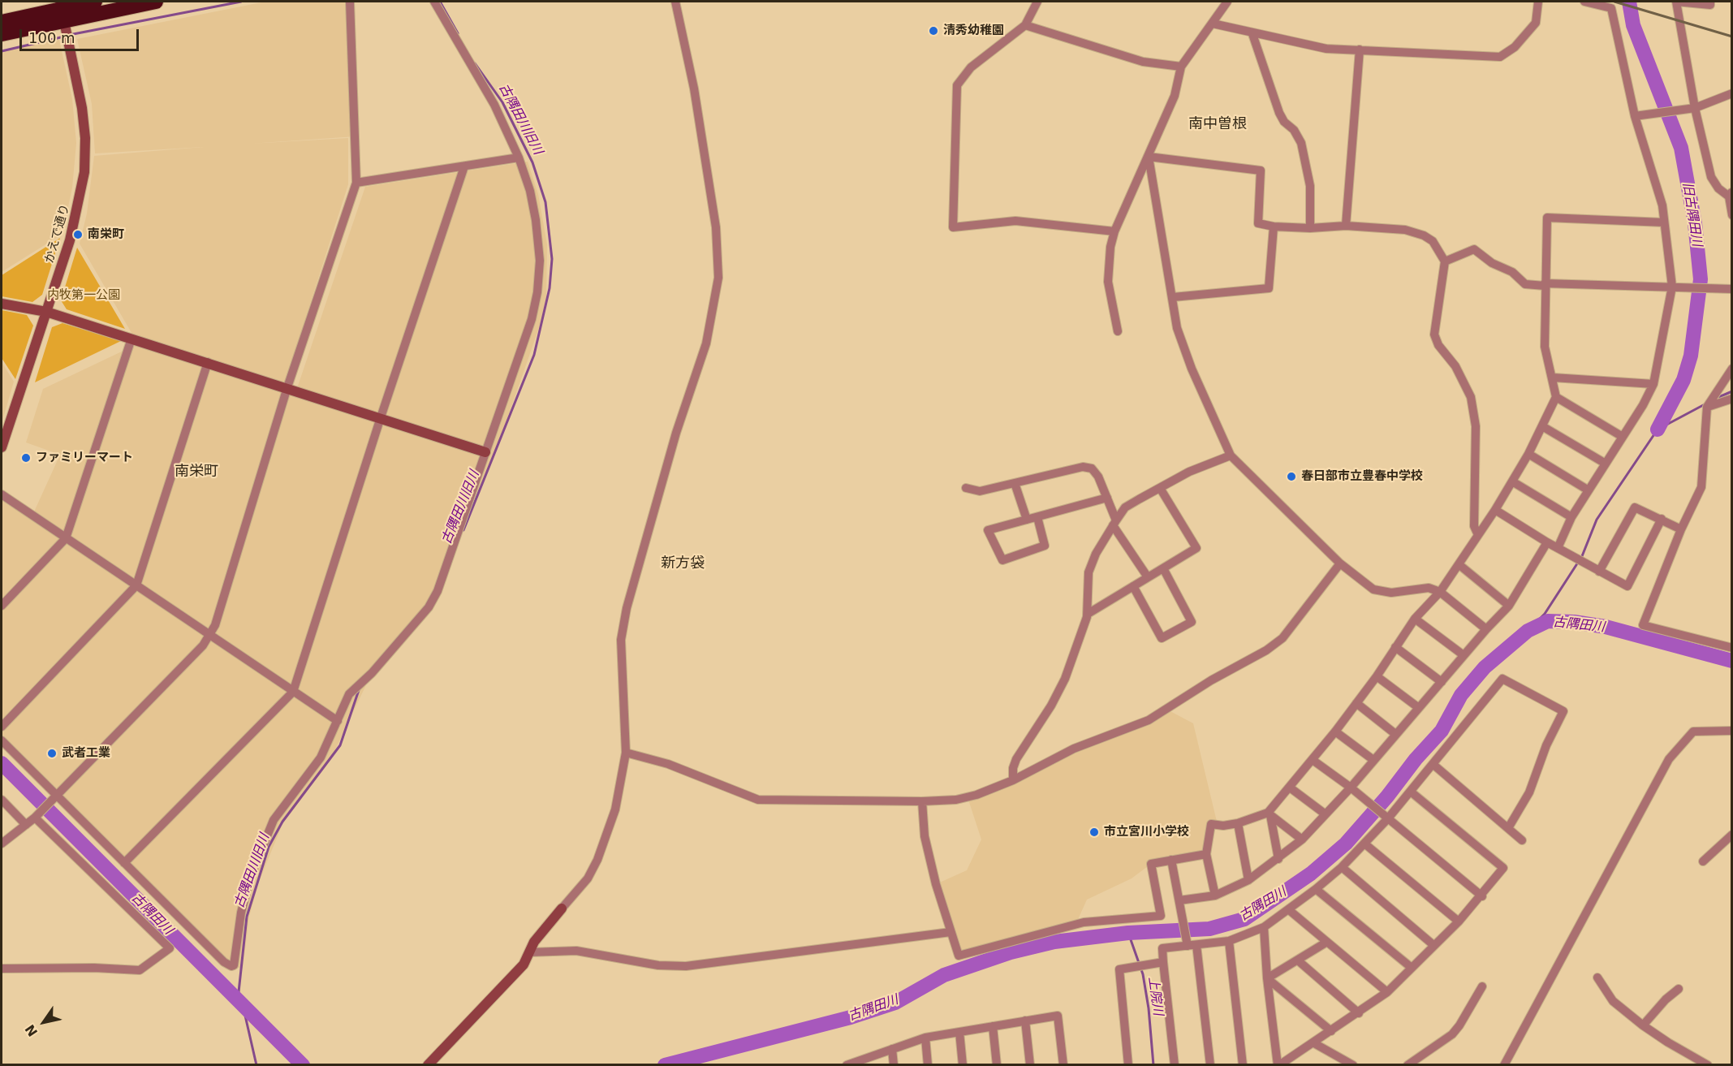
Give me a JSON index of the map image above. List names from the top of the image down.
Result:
{
  "streets": {
    "street": ["かえで通り"]
  },
  "districts": ["南中曽根", "南栄町", "新方袋"],
  "water": [
    "古隅田川旧川",
    "旧古隅田川",
    "古隅田川",
    "上院川"
  ],
  "parks": ["内牧第一公園"],
  "places": [
    "清秀幼稚園",
    "南栄町",
    "ファミリーマート",
    "春日部市立豊春中学校",
    "武者工業",
    "市立宮川小学校"
  ],
  "scale_bar": "100 m",
  "north": "bottom left"
}
